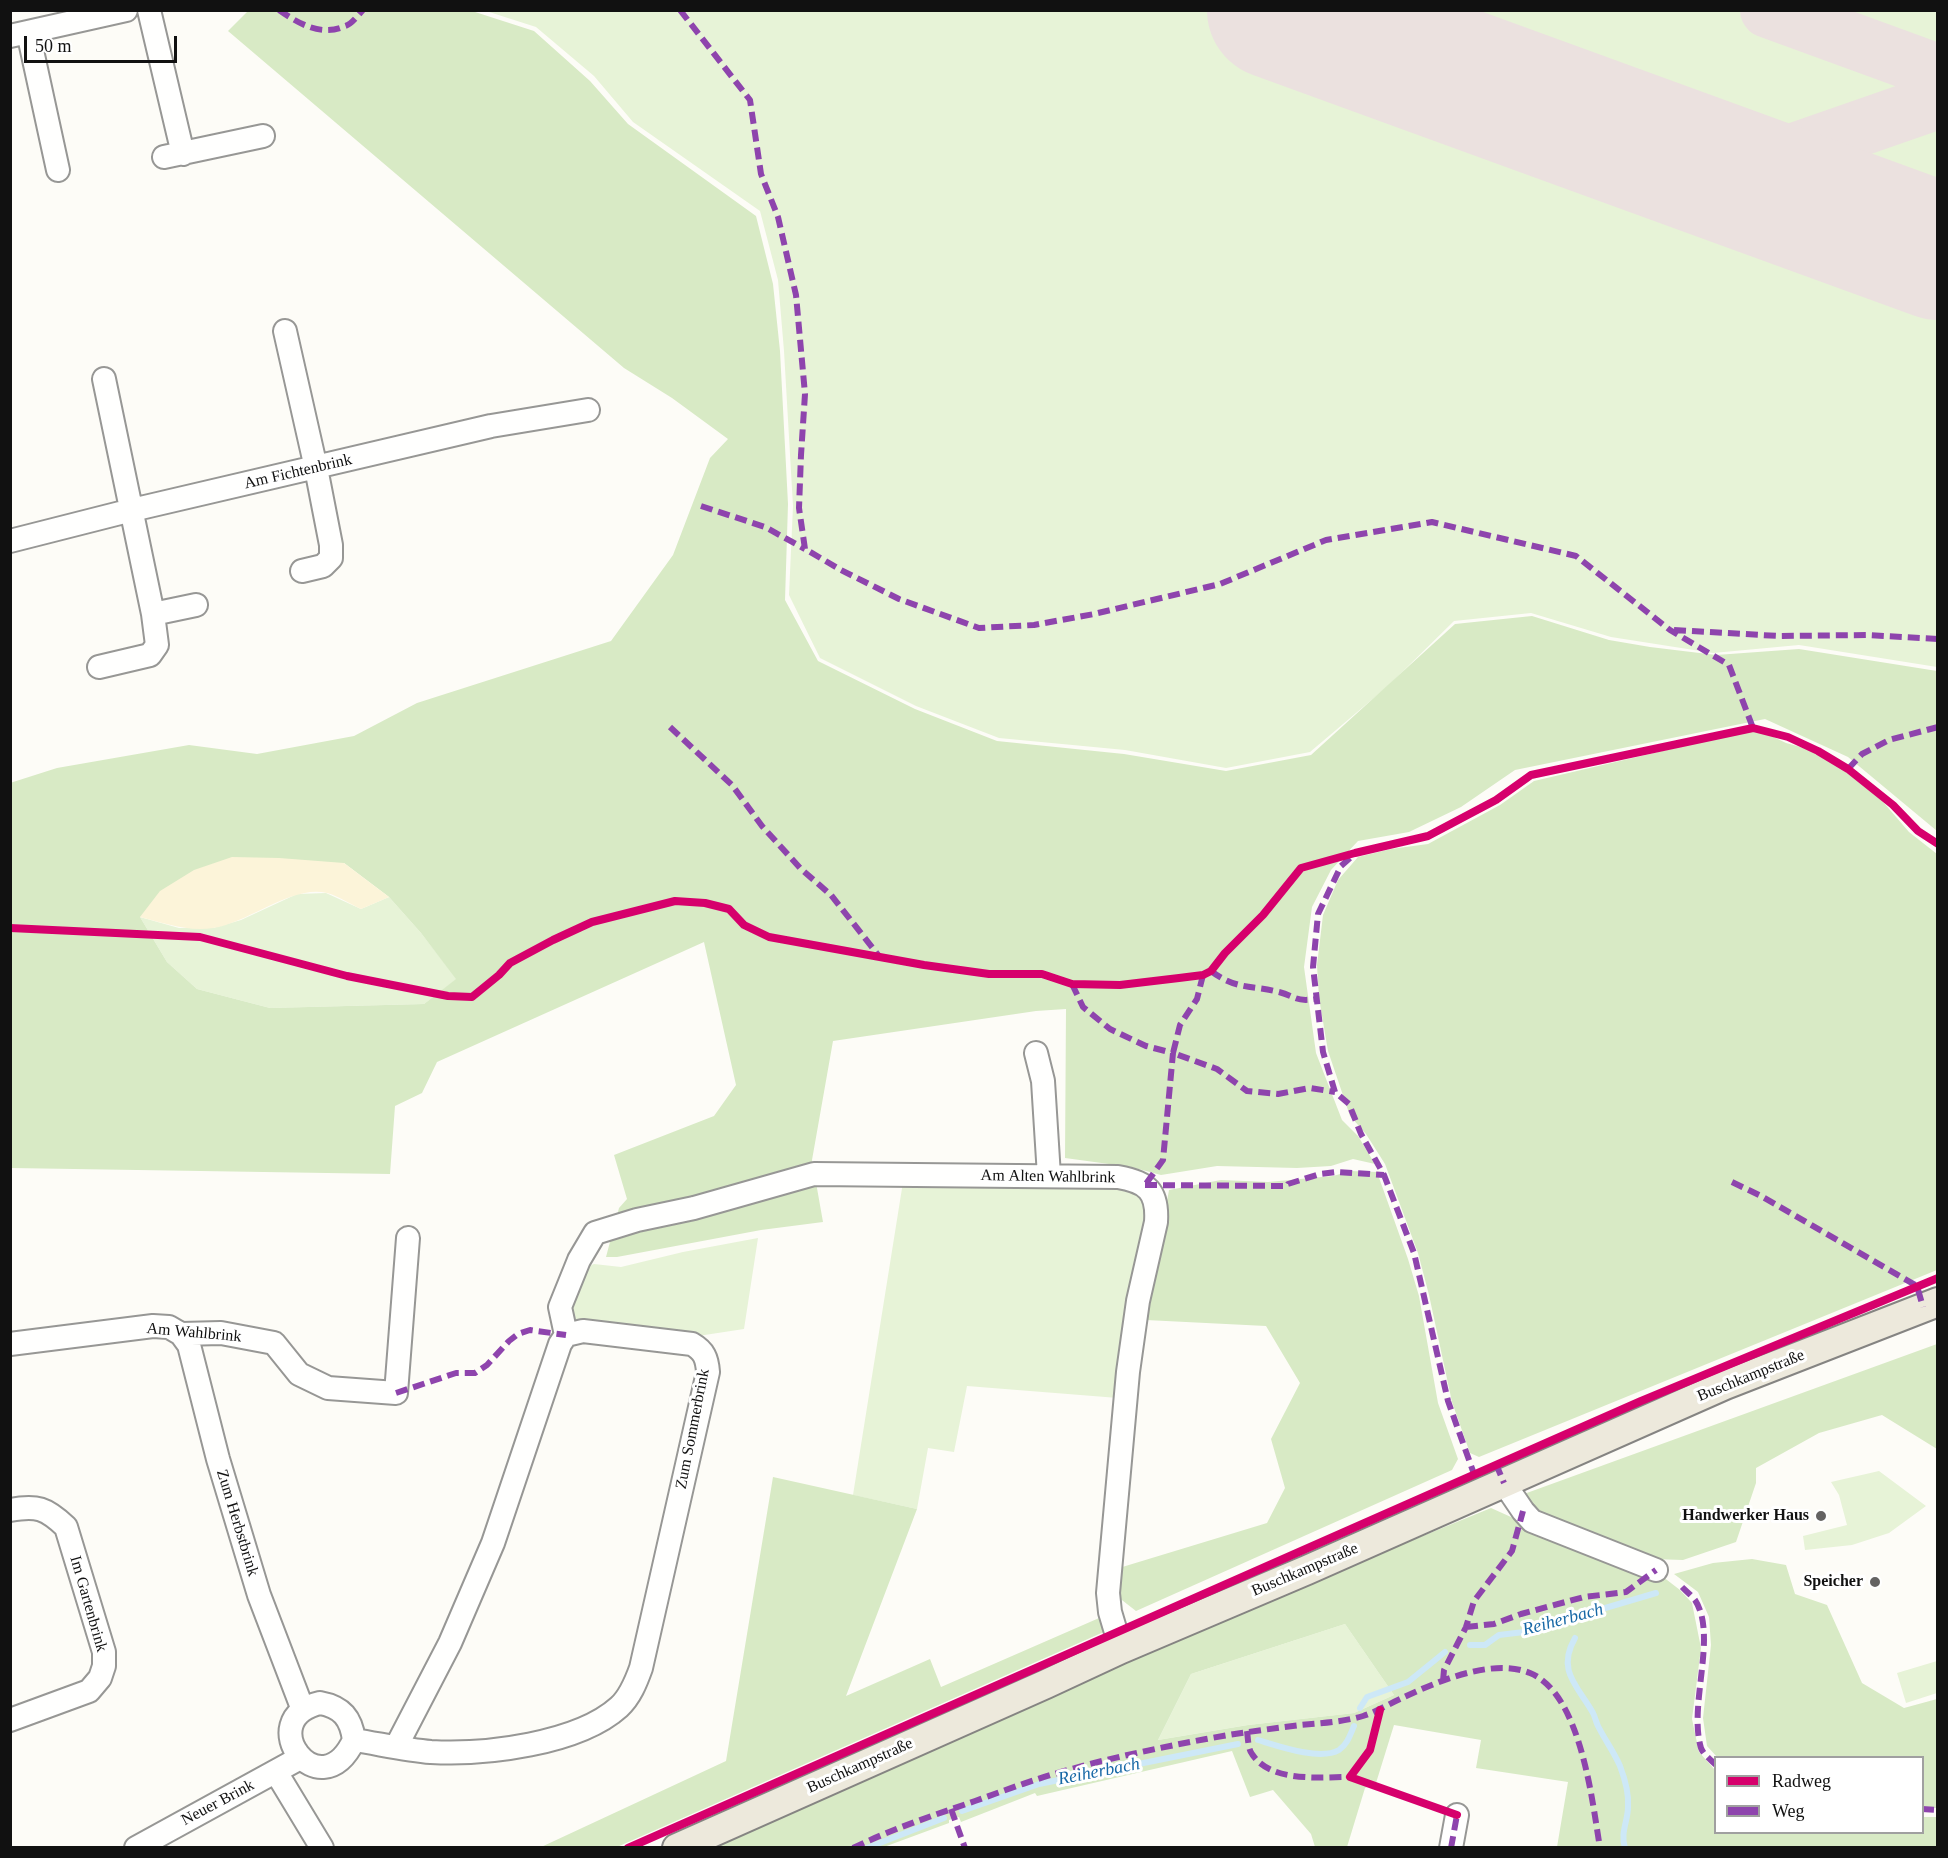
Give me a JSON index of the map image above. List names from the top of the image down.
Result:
{
  "streets": {
    "main road": ["Buschkampstraße"],
    "street": [
      "Am Fichtenbrink",
      "Am Alten Wahlbrink",
      "Am Wahlbrink",
      "Zum Sommerbrink",
      "Zum Herbstbrink",
      "Im Gartenbrink",
      "Neuer Brink"
    ]
  },
  "crossings": [
    ["Am Alten Wahlbrink", "Buschkampstraße"],
    ["Am Alten Wahlbrink", "Zum Sommerbrink"],
    ["Am Wahlbrink", "Zum Herbstbrink"],
    ["Zum Sommerbrink", "Zum Herbstbrink"],
    ["Zum Sommerbrink", "Neuer Brink"],
    ["Zum Herbstbrink", "Neuer Brink"]
  ],
  "water": ["Reiherbach"],
  "places": ["Handwerker Haus", "Speicher"],
  "legend": ["Radweg", "Weg"],
  "scale_bar": "50 m"
}
